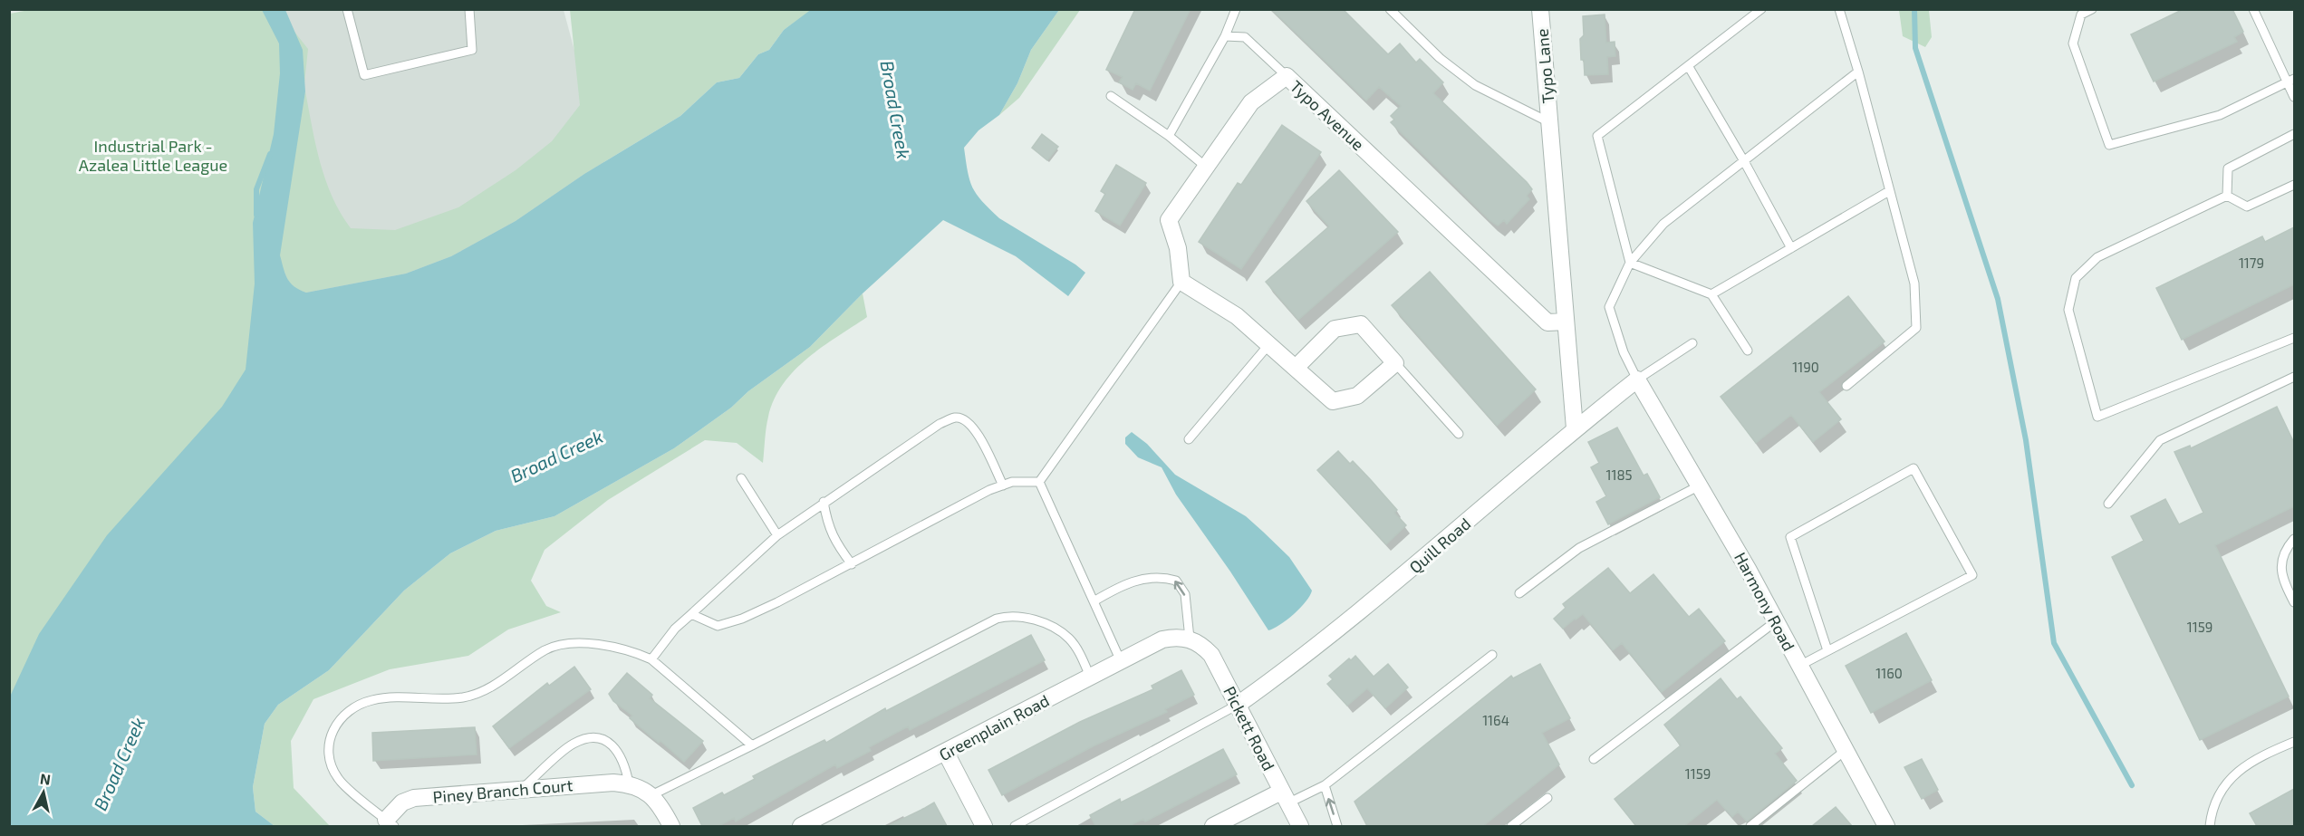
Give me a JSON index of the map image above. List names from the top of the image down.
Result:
{
  "streets": {
    "street": [
      "Typo Lane",
      "Typo Avenue",
      "Quill Road",
      "Harmony Road",
      "Greenplain Road",
      "Pickett Road",
      "Piney Branch Court"
    ]
  },
  "crossings": [
    ["Quill Road", "Harmony Road"],
    ["Quill Road", "Pickett Road"],
    ["Greenplain Road", "Pickett Road"]
  ],
  "water": ["Broad Creek"],
  "parks": ["Industrial Park - Azalea Little League"],
  "house_numbers": [
    "1179",
    "1190",
    "1185",
    "1159",
    "1160",
    "1164",
    "1159"
  ],
  "north": "top"
}
